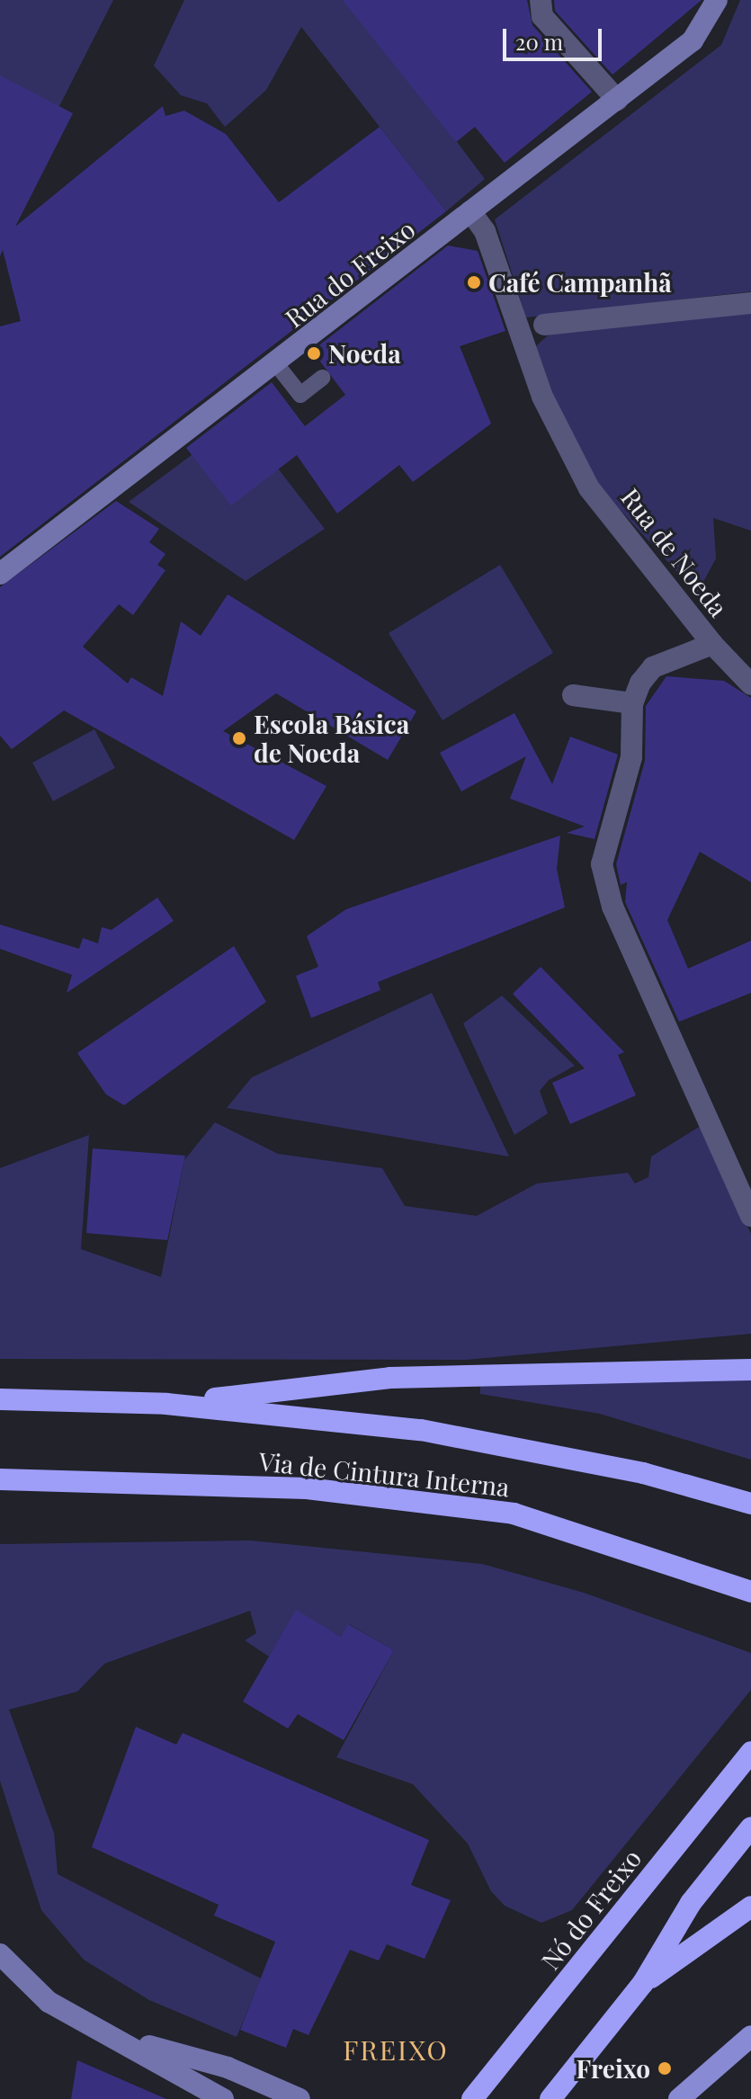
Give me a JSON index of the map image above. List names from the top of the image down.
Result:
{
  "streets": {
    "highway": ["Via de Cintura Interna", "Nó do Freixo"],
    "main road": ["Rua do Freixo"],
    "street": ["Rua de Noeda"]
  },
  "crossings": [
    ["Rua do Freixo", "Rua de Noeda"]
  ],
  "districts": ["FREIXO"],
  "places": [
    "Café Campanhã",
    "Noeda",
    "Escola Básica de Noeda",
    "Freixo"
  ],
  "scale_bar": "20 m"
}
